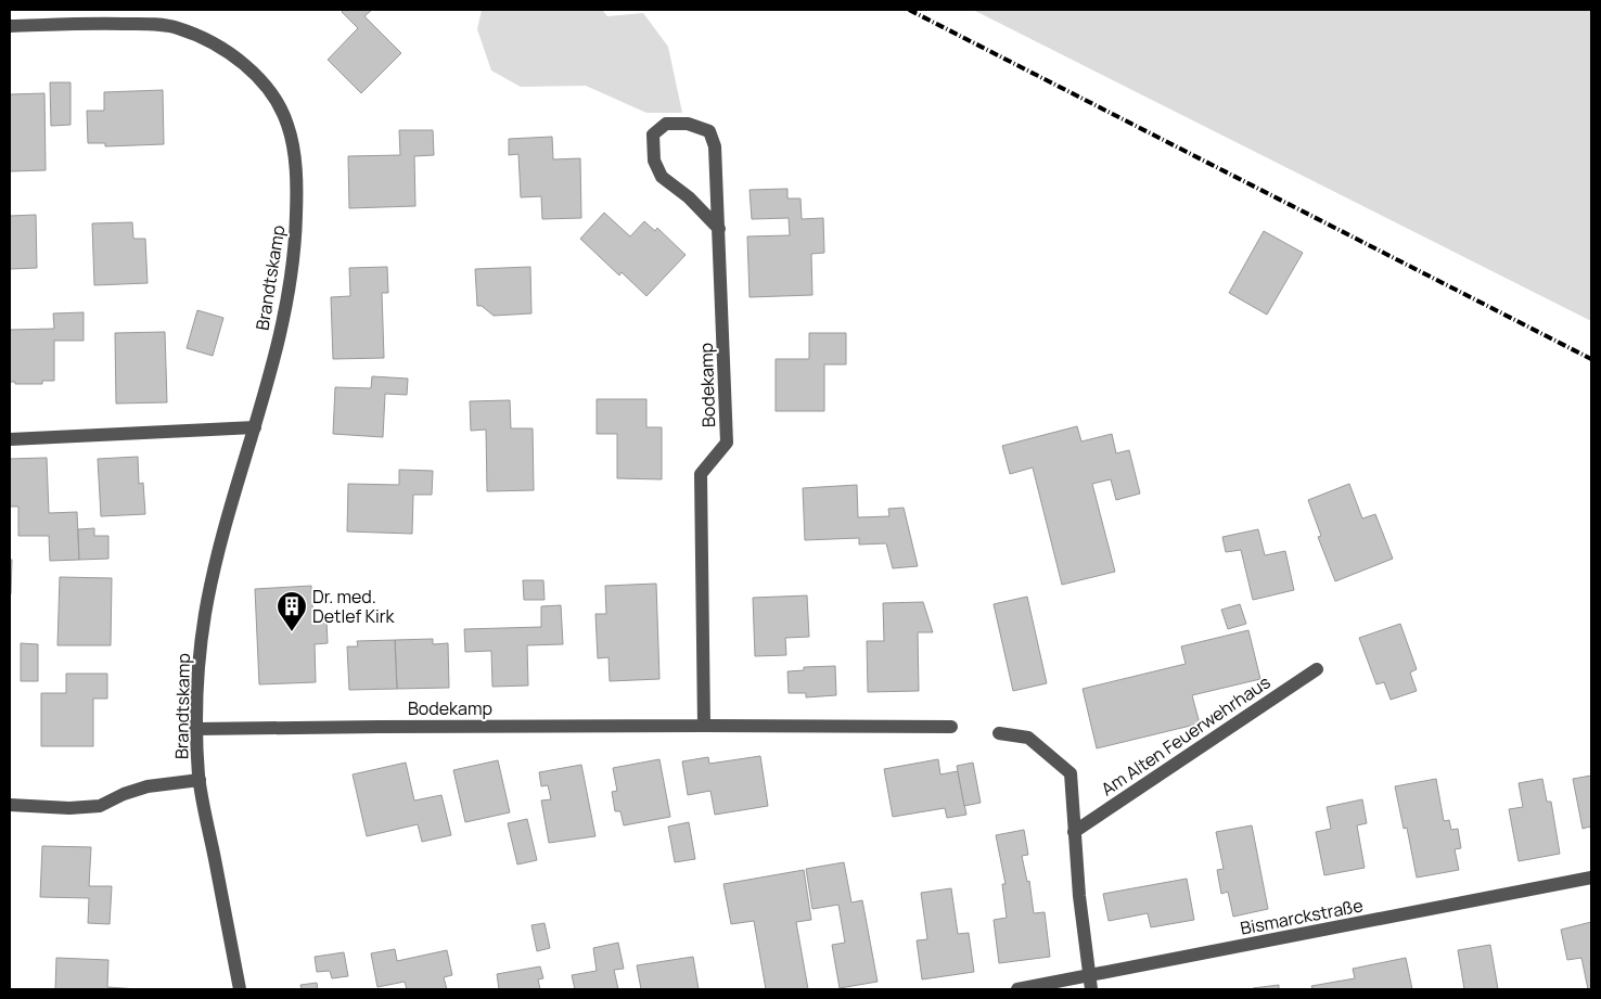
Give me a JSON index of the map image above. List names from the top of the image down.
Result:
{
  "streets": {
    "street": [
      "Brandtskamp",
      "Bodekamp",
      "Am Alten Feuerwehrhaus",
      "Bismarckstraße"
    ]
  },
  "crossings": [
    ["Brandtskamp", "Bodekamp"]
  ],
  "places": {
    "building": ["Dr. med. Detlef Kirk"]
  }
}
